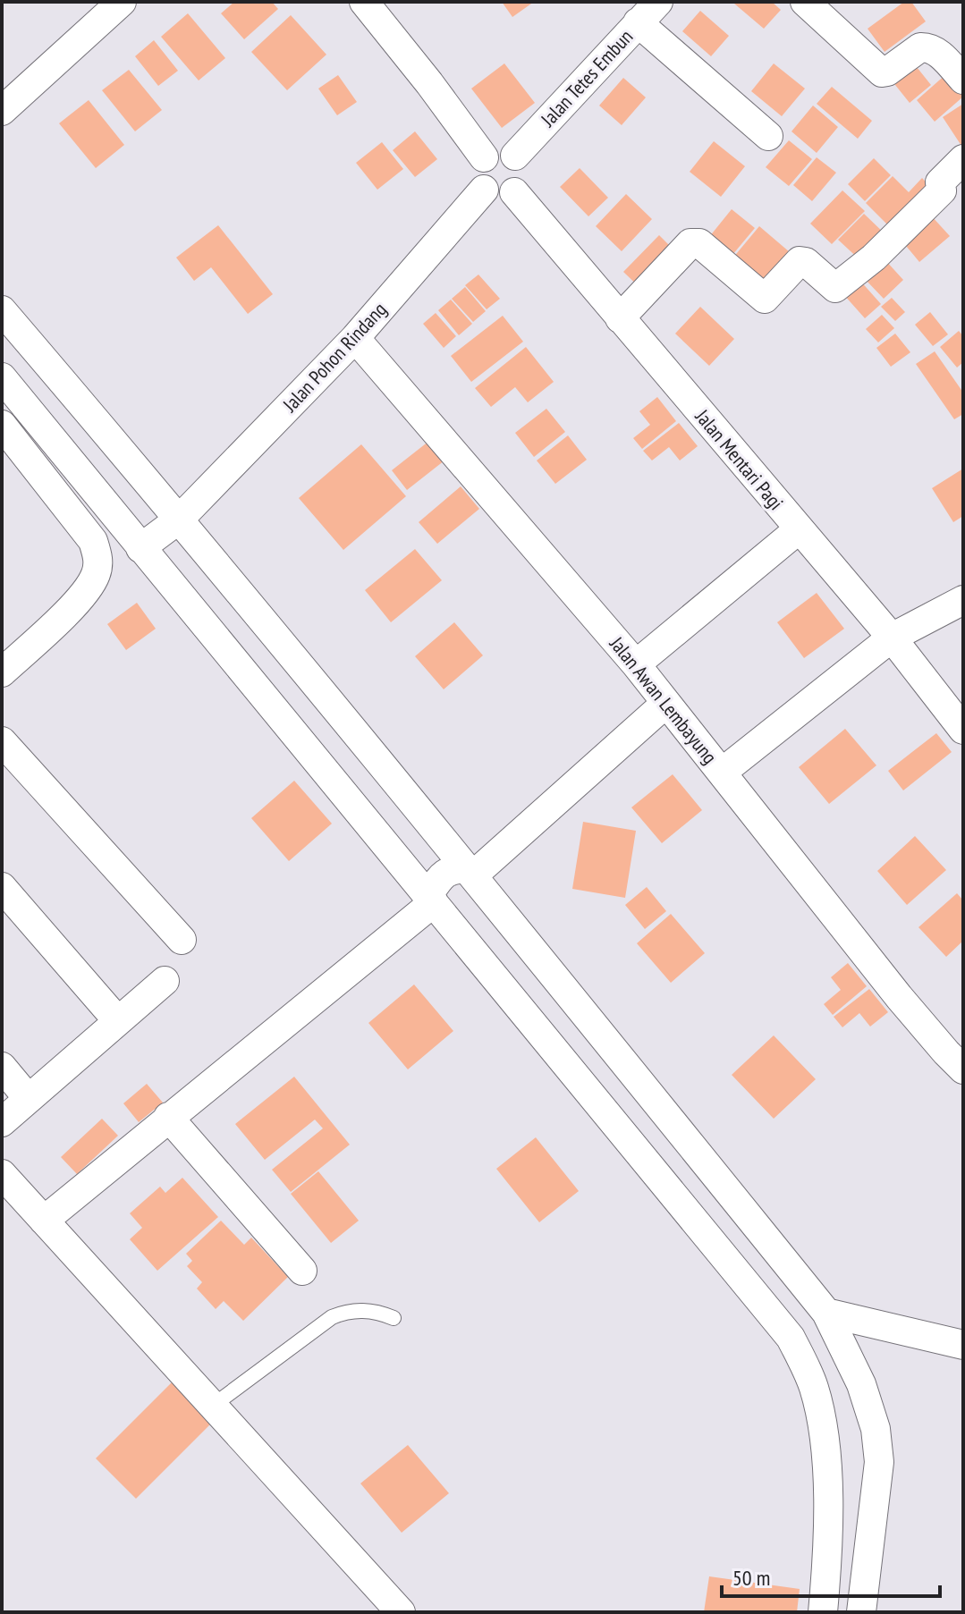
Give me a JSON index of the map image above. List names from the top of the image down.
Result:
{
  "streets": {
    "street": [
      "Jalan Tetes Embun",
      "Jalan Pohon Rindang",
      "Jalan Mentari Pagi",
      "Jalan Awan Lembayung"
    ]
  },
  "crossings": [
    ["Jalan Tetes Embun", "Jalan Pohon Rindang"],
    ["Jalan Tetes Embun", "Jalan Mentari Pagi"],
    ["Jalan Pohon Rindang", "Jalan Mentari Pagi"],
    ["Jalan Pohon Rindang", "Jalan Awan Lembayung"]
  ],
  "scale_bar": "50 m"
}
